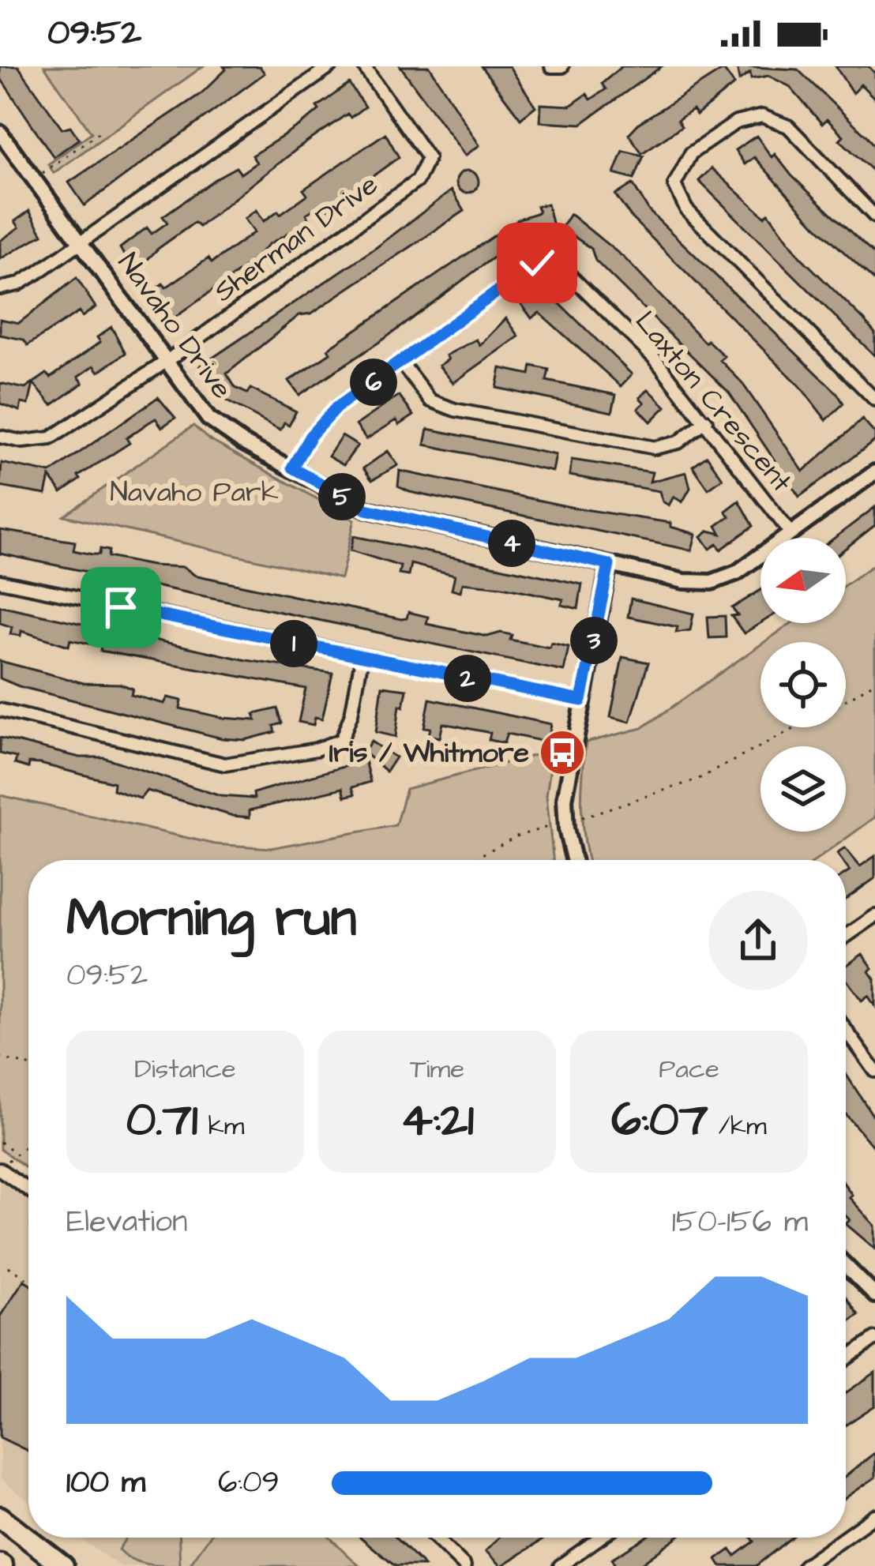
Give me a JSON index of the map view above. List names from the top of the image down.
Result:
{
  "streets": {
    "street": ["Sherman Drive", "Navaho Drive", "Laxton Crescent"]
  },
  "crossings": [
    ["Sherman Drive", "Navaho Drive"],
    ["Navaho Drive", "Laxton Crescent"]
  ],
  "parks": ["Navaho Park"],
  "places": {
    "bus stop": ["Iris / Whitmore"]
  },
  "north": "left",
  "page": {
    "status": "09:52",
    "pins": [
      "6",
      "5",
      "4",
      "3",
      "1",
      "2"
    ],
    "heading": ["Morning run", "09:52"],
    "stats": [
      ["Distance", "0.71 km"],
      ["Time", "4:21"],
      ["Pace", "6:07 /km"]
    ],
    "chart": ["Elevation", "150–156 m"],
    "list": [
      {
        "name": "100 m",
        "note": "6:09"
      }
    ]
  }
}
